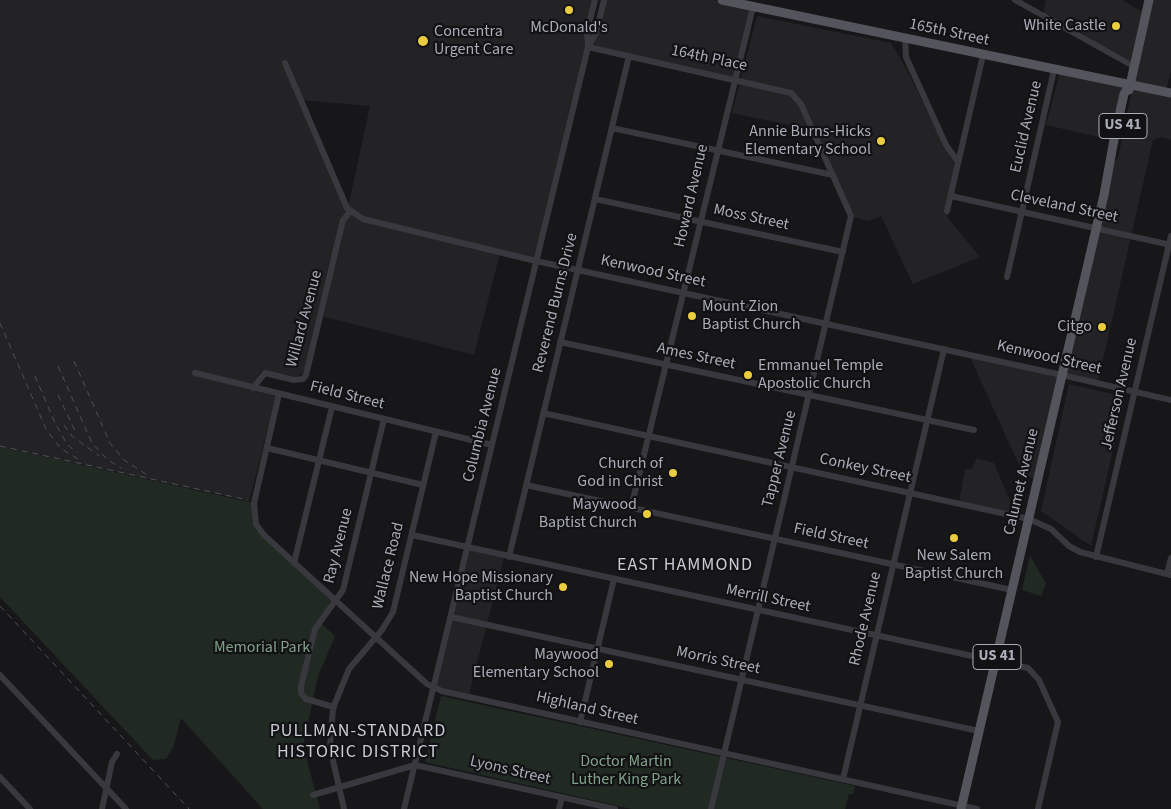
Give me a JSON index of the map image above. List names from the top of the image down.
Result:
{
  "streets": {
    "main road": ["165th Street", "US 41", "Calumet Avenue"],
    "street": [
      "164th Place",
      "Euclid Avenue",
      "Howard Avenue",
      "Cleveland Street",
      "Moss Street",
      "Kenwood Street",
      "Reverend Burns Drive",
      "Willard Avenue",
      "Ames Street",
      "Jefferson Avenue",
      "Field Street",
      "Columbia Avenue",
      "Tapper Avenue",
      "Conkey Street",
      "Ray Avenue",
      "Wallace Road",
      "Merrill Street",
      "Rhode Avenue",
      "Morris Street",
      "Highland Street",
      "Lyons Street"
    ]
  },
  "crossings": [
    ["165th Street", "Euclid Avenue"],
    ["165th Street", "Howard Avenue"],
    ["165th Street", "Calumet Avenue"],
    ["164th Place", "Howard Avenue"],
    ["164th Place", "Reverend Burns Drive"],
    ["164th Place", "Columbia Avenue"],
    ["164th Place", "Tapper Avenue"],
    ["Euclid Avenue", "Cleveland Street"],
    ["Howard Avenue", "Moss Street"],
    ["Howard Avenue", "Kenwood Street"],
    ["Howard Avenue", "Ames Street"],
    ["Howard Avenue", "Field Street"],
    ["Howard Avenue", "Conkey Street"],
    ["Cleveland Street", "Jefferson Avenue"],
    ["Cleveland Street", "Calumet Avenue"],
    ["Moss Street", "Reverend Burns Drive"],
    ["Moss Street", "Tapper Avenue"],
    ["Kenwood Street", "Reverend Burns Drive"],
    ["Kenwood Street", "Willard Avenue"],
    ["Kenwood Street", "Jefferson Avenue"],
    ["Kenwood Street", "Columbia Avenue"],
    ["Kenwood Street", "Tapper Avenue"],
    ["Kenwood Street", "Calumet Avenue"],
    ["Kenwood Street", "Rhode Avenue"],
    ["Reverend Burns Drive", "Ames Street"],
    ["Reverend Burns Drive", "Field Street"],
    ["Reverend Burns Drive", "Conkey Street"],
    ["Reverend Burns Drive", "Merrill Street"],
    ["Willard Avenue", "Field Street"],
    ["Ames Street", "Tapper Avenue"],
    ["Ames Street", "Rhode Avenue"],
    ["Jefferson Avenue", "Conkey Street"],
    ["Field Street", "Columbia Avenue"],
    ["Field Street", "Tapper Avenue"],
    ["Field Street", "Calumet Avenue"],
    ["Field Street", "Ray Avenue"],
    ["Field Street", "Wallace Road"],
    ["Field Street", "Rhode Avenue"],
    ["Columbia Avenue", "Merrill Street"],
    ["Columbia Avenue", "Morris Street"],
    ["Columbia Avenue", "Highland Street"],
    ["Columbia Avenue", "Lyons Street"],
    ["Tapper Avenue", "Conkey Street"],
    ["Tapper Avenue", "Merrill Street"],
    ["Tapper Avenue", "Morris Street"],
    ["Tapper Avenue", "Highland Street"],
    ["Conkey Street", "Calumet Avenue"],
    ["Conkey Street", "Rhode Avenue"],
    ["Calumet Avenue", "Merrill Street"],
    ["Calumet Avenue", "Morris Street"],
    ["Calumet Avenue", "Highland Street"],
    ["Ray Avenue", "Wallace Road"],
    ["Ray Avenue", "Highland Street"],
    ["Wallace Road", "Merrill Street"],
    ["Wallace Road", "Highland Street"],
    ["Wallace Road", "Lyons Street"],
    ["Merrill Street", "Rhode Avenue"],
    ["Rhode Avenue", "Morris Street"],
    ["Rhode Avenue", "Highland Street"]
  ],
  "districts": ["EAST HAMMOND", "PULLMAN-STANDARD HISTORIC DISTRICT"],
  "parks": ["Memorial Park", "Doctor Martin Luther King Park"],
  "places": [
    "McDonald's",
    "White Castle",
    "Concentra Urgent Care",
    "Annie Burns-Hicks Elementary School",
    "Mount Zion Baptist Church",
    "Citgo",
    "Emmanuel Temple Apostolic Church",
    "Church of God in Christ",
    "Maywood Baptist Church",
    "New Salem Baptist Church",
    "New Hope Missionary Baptist Church",
    "Maywood Elementary School"
  ]
}
